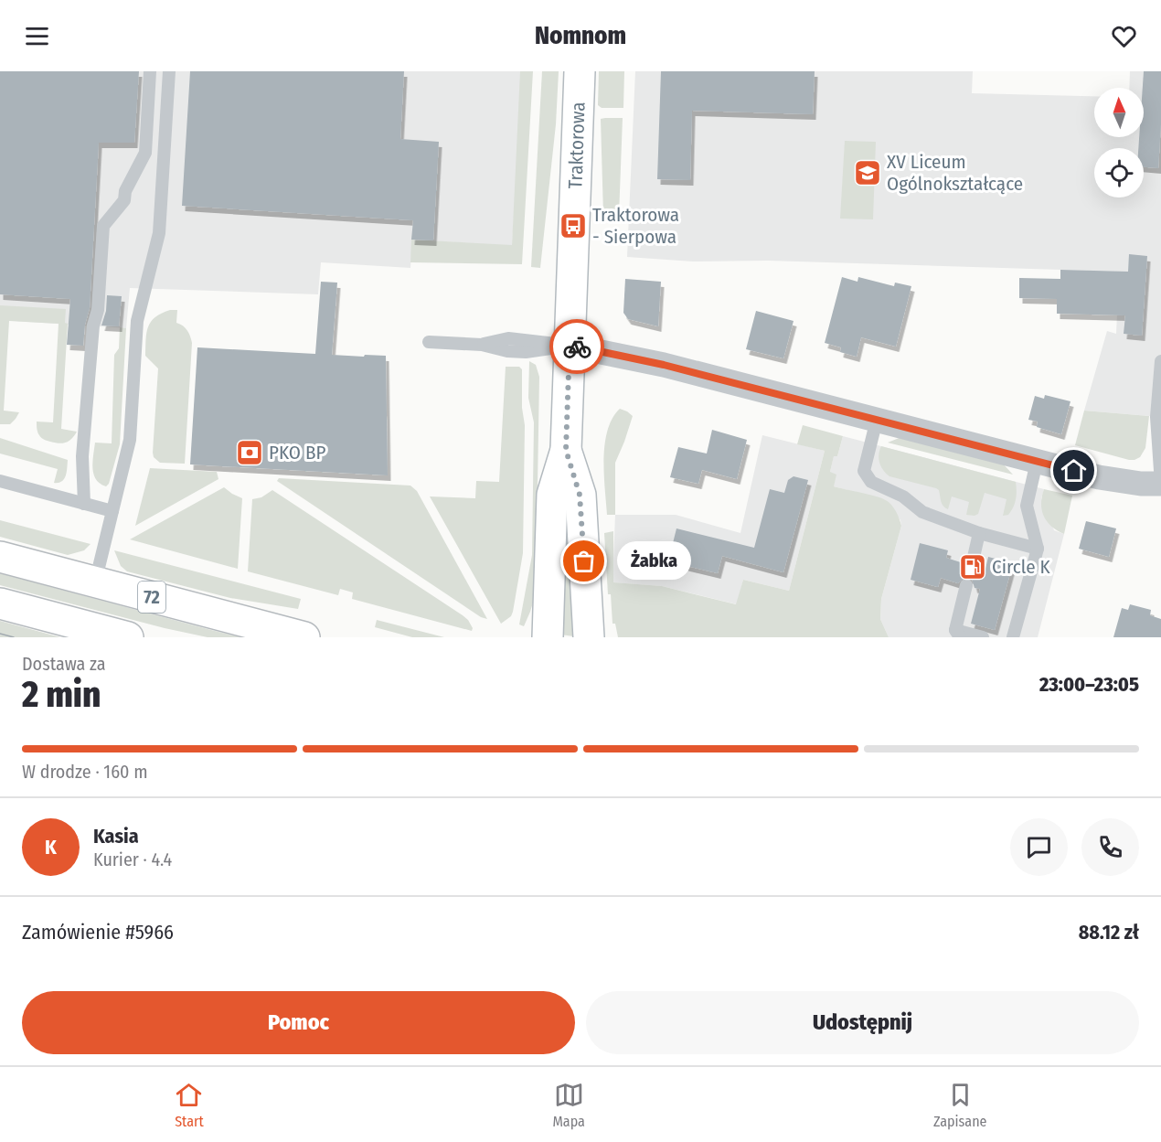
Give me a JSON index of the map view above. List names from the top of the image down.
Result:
{
  "streets": {
    "street": ["Traktorowa", "72"]
  },
  "places": {
    "school or university": ["XV Liceum Ogólnokształcące"],
    "bus stop": ["Traktorowa - Sierpowa"],
    "bank": ["PKO BP"],
    "other": ["Żabka"],
    "fuel station": ["Circle K"]
  },
  "north": "top",
  "page": {
    "header": "Nomnom",
    "bubble": "Żabka",
    "heading": ["2 min", "Dostawa za", "23:00–23:05"],
    "panel": [
      "Kasia",
      "Kurier · 4.4",
      "Zamówienie #5966",
      "88.12 zł"
    ],
    "bar": "W drodze · 160 m",
    "round": "K",
    "buttons": ["Pomoc", "Udostępnij"],
    "tabs": ["Start", "Mapa", "Zapisane"]
  }
}
